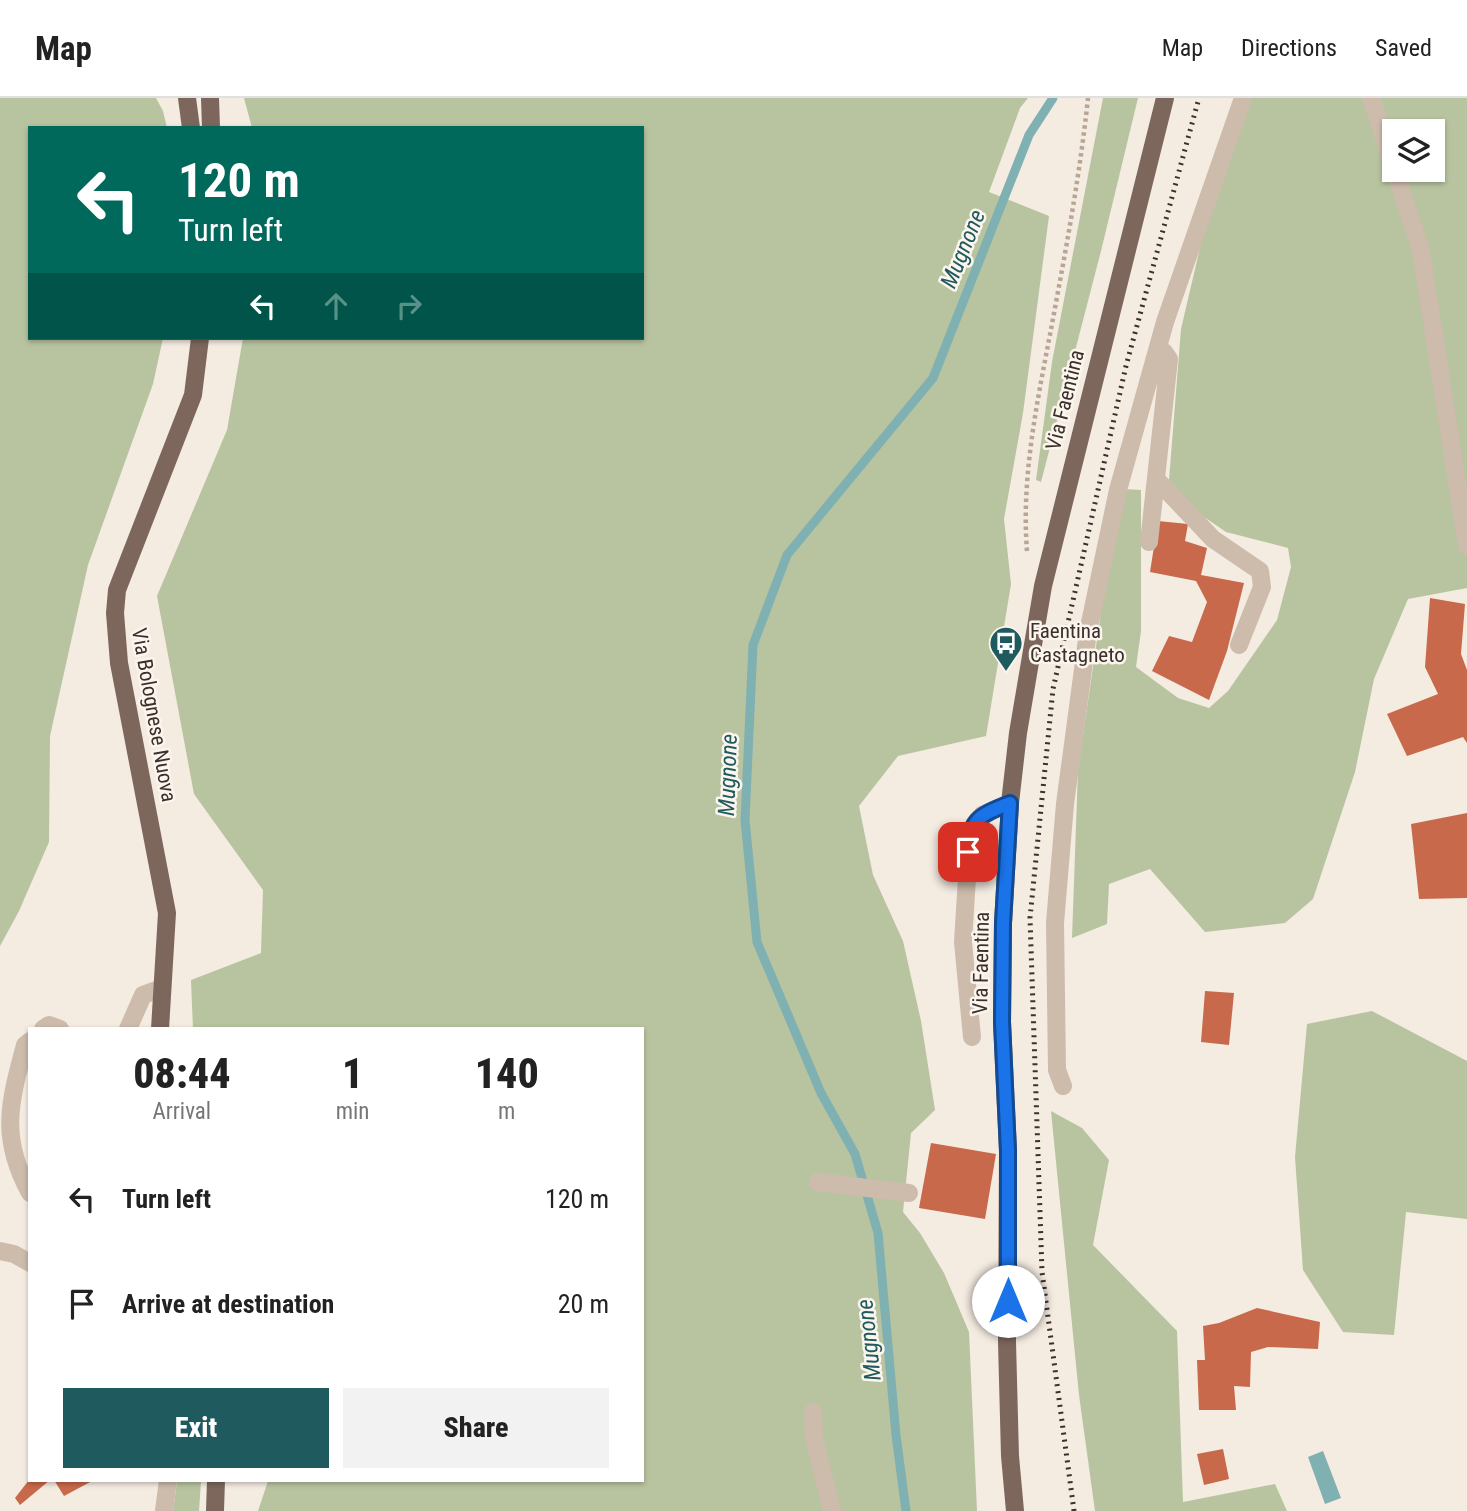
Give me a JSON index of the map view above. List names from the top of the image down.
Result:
{
  "streets": {
    "main road": ["Via Faentina", "Via Bolognese Nuova"]
  },
  "water": ["Mugnone"],
  "places": {
    "bus stop": ["Faentina Castagneto"]
  },
  "page": {
    "header": "Map",
    "nav": ["Map", "Directions", "Saved"],
    "turn": ["120 m", "Turn left"],
    "eta": [
      "08:44",
      "Arrival",
      "1",
      "min",
      "140",
      "m"
    ],
    "list": [
      {
        "name": "Turn left",
        "value": "120 m"
      },
      {
        "name": "Arrive at destination",
        "value": "20 m"
      }
    ],
    "buttons": ["Exit", "Share"]
  }
}
